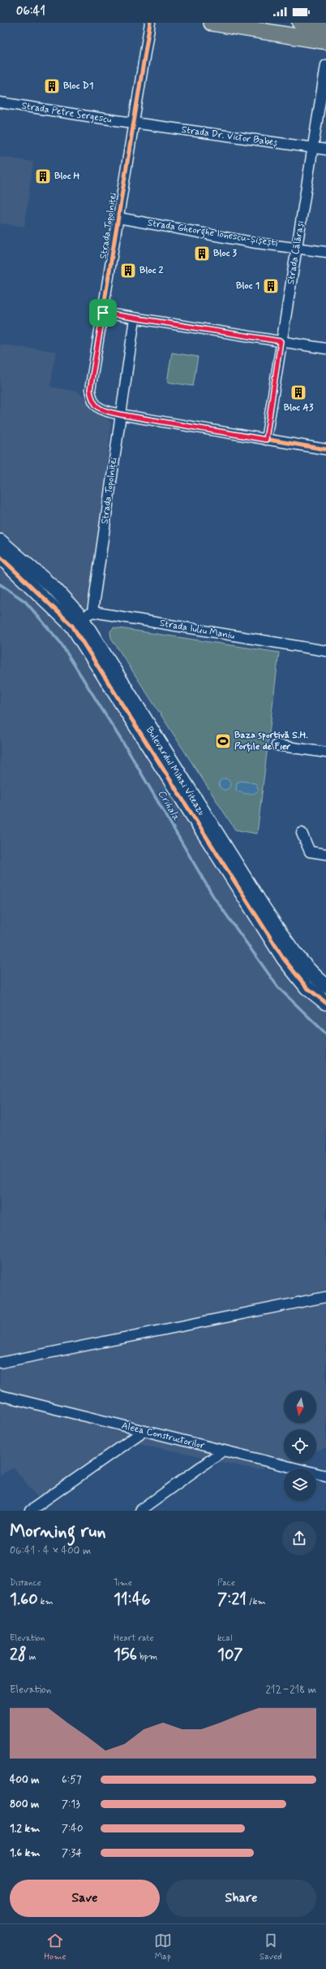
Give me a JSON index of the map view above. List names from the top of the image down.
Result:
{
  "streets": {
    "main road": ["Bulevardul Mihai Viteazu"],
    "street": [
      "Strada Petre Sergescu",
      "Strada Dr. Victor Babeș",
      "Strada Topolniței",
      "Strada Gheorghe Ionescu-Șișești",
      "Strada Călărași",
      "Strada Iuliu Maniu",
      "Aleea Constructorilor"
    ]
  },
  "crossings": [
    ["Strada Petre Sergescu", "Strada Dr. Victor Babeș"],
    ["Strada Petre Sergescu", "Strada Topolniței"],
    ["Strada Dr. Victor Babeș", "Strada Topolniței"],
    ["Strada Dr. Victor Babeș", "Strada Călărași"],
    ["Strada Topolniței", "Strada Gheorghe Ionescu-Șișești"],
    ["Strada Topolniței", "Strada Iuliu Maniu"],
    ["Strada Topolniței", "Bulevardul Mihai Viteazu"],
    ["Strada Gheorghe Ionescu-Șișești", "Strada Călărași"],
    ["Strada Iuliu Maniu", "Bulevardul Mihai Viteazu"]
  ],
  "water": ["Crihala"],
  "places": {
    "building": [
      "Bloc D1",
      "Bloc H",
      "Bloc 3",
      "Bloc 2",
      "Bloc 1",
      "Bloc A3"
    ],
    "sports": ["Baza sportivă S.H. Porțile de Fier"]
  },
  "north": "bottom",
  "page": {
    "status": "06:41",
    "heading": ["Morning run", "06:41 · 4 × 400 m"],
    "stats": [
      ["Distance", "1.60 km"],
      ["Time", "11:46"],
      ["Pace", "7:21 /km"],
      ["Elevation", "28 m"],
      ["Heart rate", "156 bpm"],
      ["kcal", "107"]
    ],
    "chart": ["Elevation", "212–218 m"],
    "list": [
      {
        "name": "400 m",
        "note": "6:57"
      },
      {
        "name": "800 m",
        "note": "7:13"
      },
      {
        "name": "1.2 km",
        "note": "7:40"
      },
      {
        "name": "1.6 km",
        "note": "7:34"
      }
    ],
    "buttons": ["Save", "Share"],
    "tabs": ["Home", "Map", "Saved"]
  }
}
